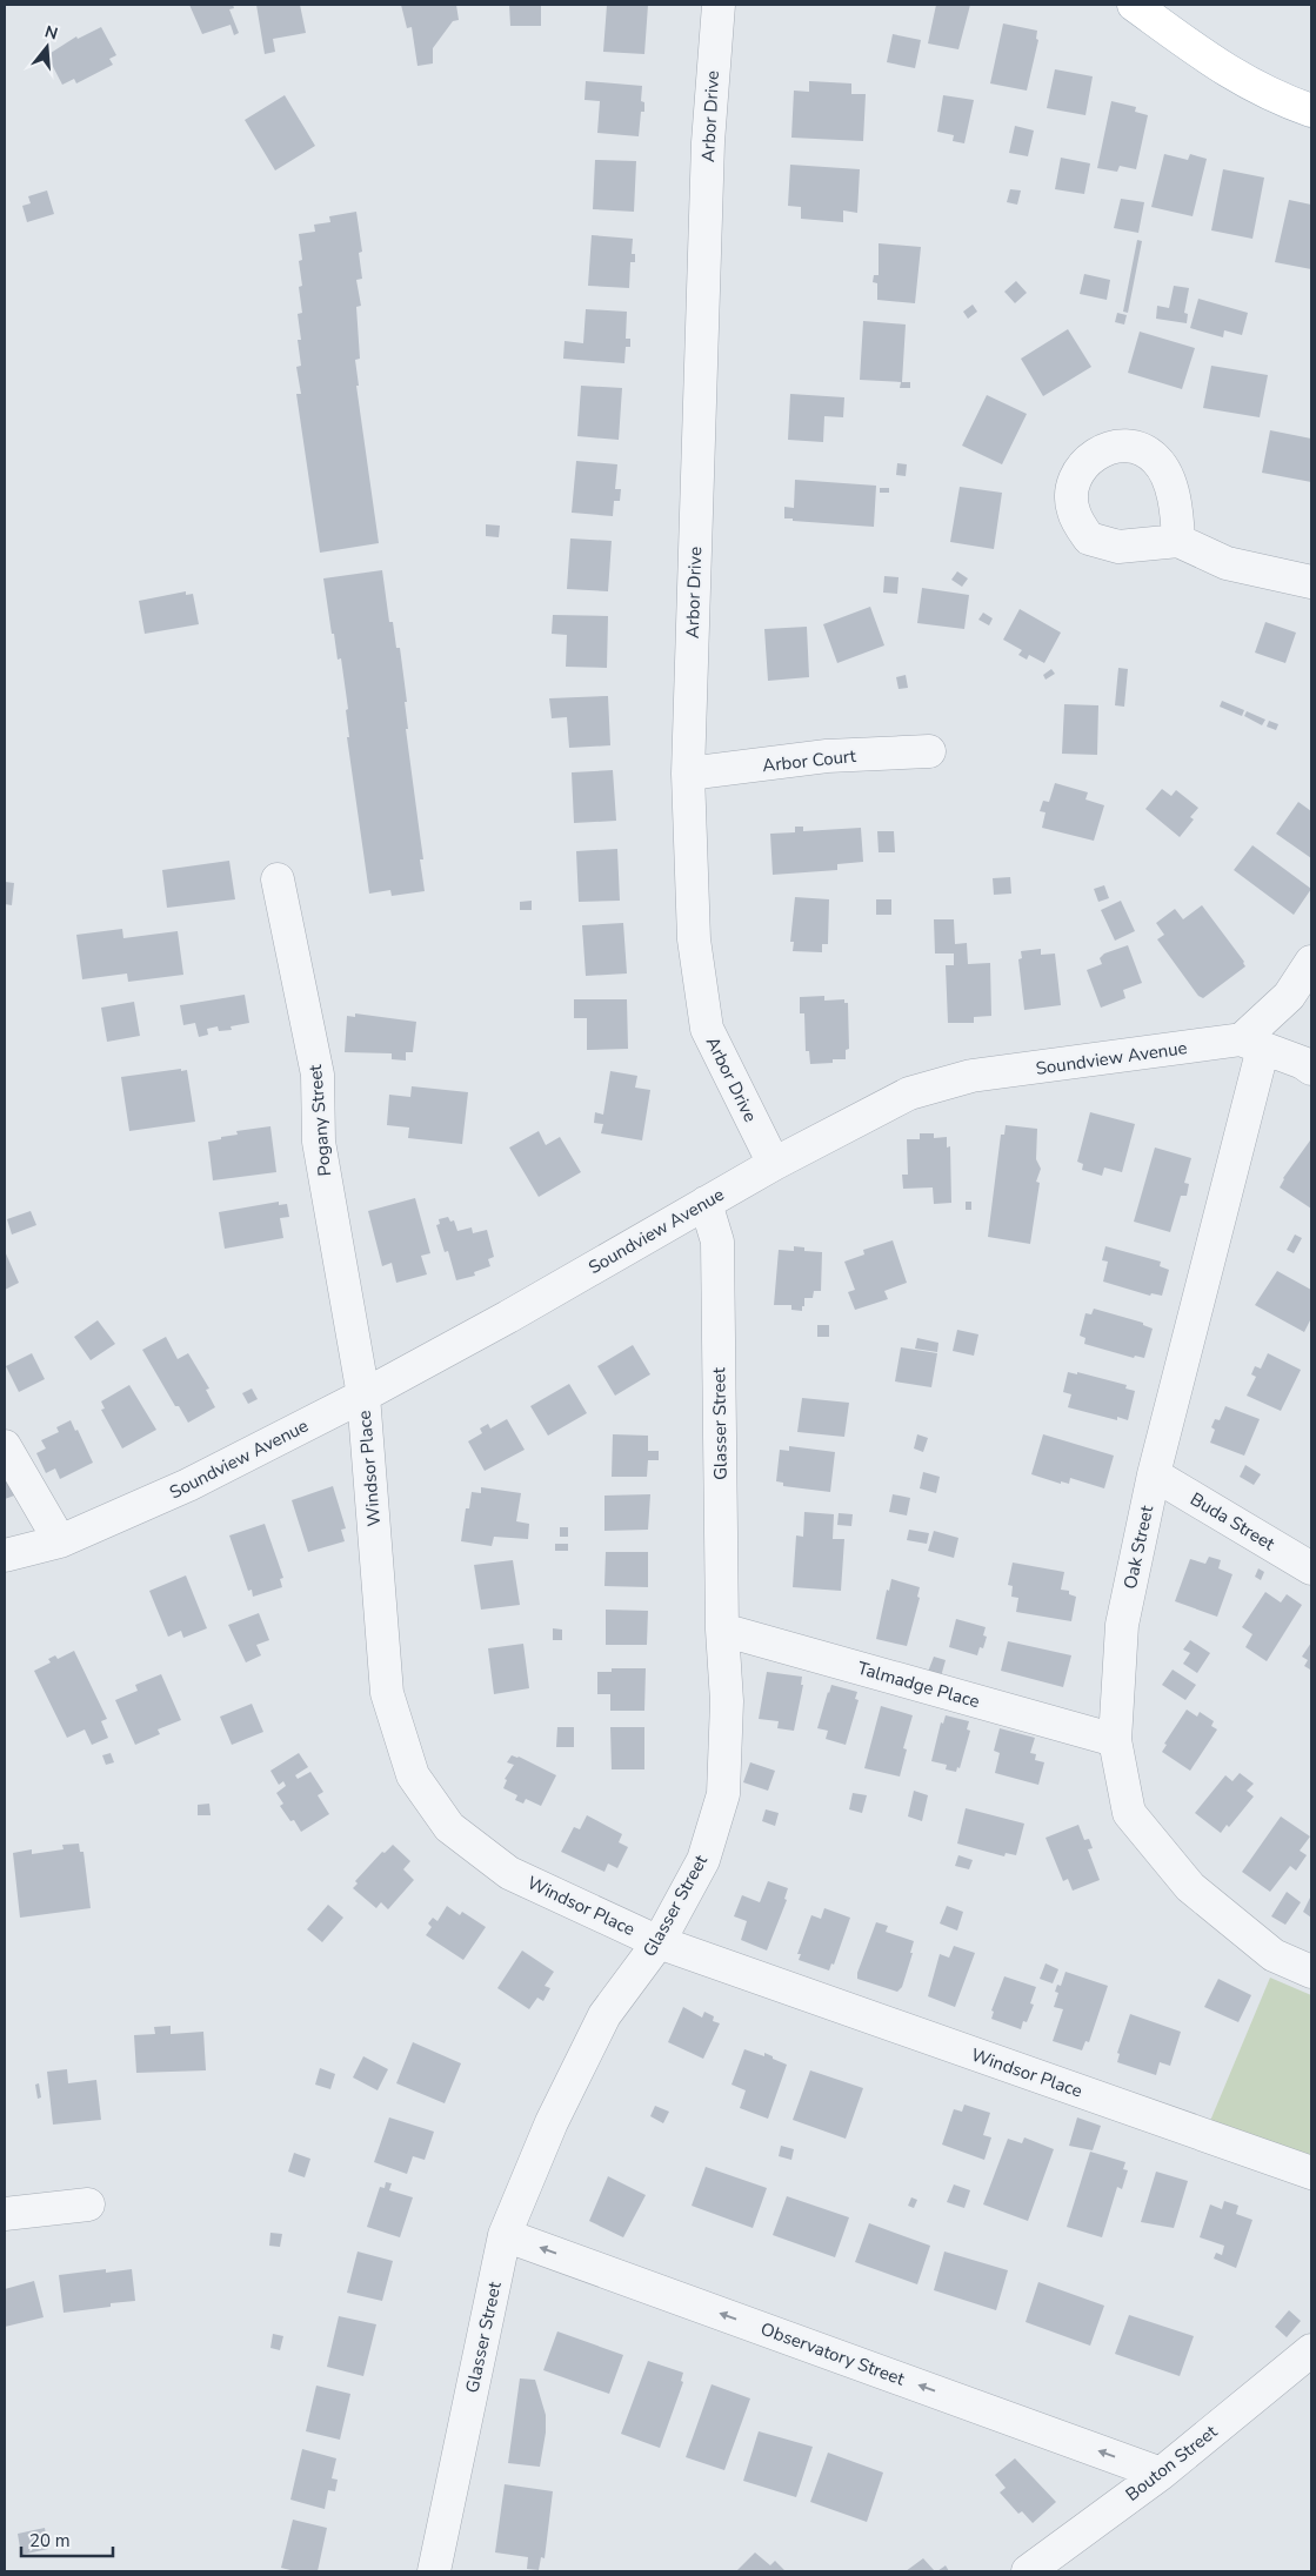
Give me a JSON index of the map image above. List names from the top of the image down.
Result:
{
  "streets": {
    "street": [
      "Arbor Drive",
      "Arbor Court",
      "Soundview Avenue",
      "Pogany Street",
      "Glasser Street",
      "Windsor Place",
      "Buda Street",
      "Oak Street",
      "Talmadge Place",
      "Observatory Street",
      "Bouton Street"
    ]
  },
  "crossings": [
    ["Arbor Drive", "Arbor Court"],
    ["Arbor Drive", "Soundview Avenue"],
    ["Soundview Avenue", "Pogany Street"],
    ["Soundview Avenue", "Glasser Street"],
    ["Soundview Avenue", "Windsor Place"],
    ["Soundview Avenue", "Oak Street"],
    ["Pogany Street", "Windsor Place"],
    ["Glasser Street", "Windsor Place"],
    ["Glasser Street", "Talmadge Place"],
    ["Glasser Street", "Observatory Street"],
    ["Buda Street", "Oak Street"],
    ["Oak Street", "Talmadge Place"],
    ["Observatory Street", "Bouton Street"]
  ],
  "one_way": ["Observatory Street"],
  "scale_bar": "20 m",
  "north": "top"
}
